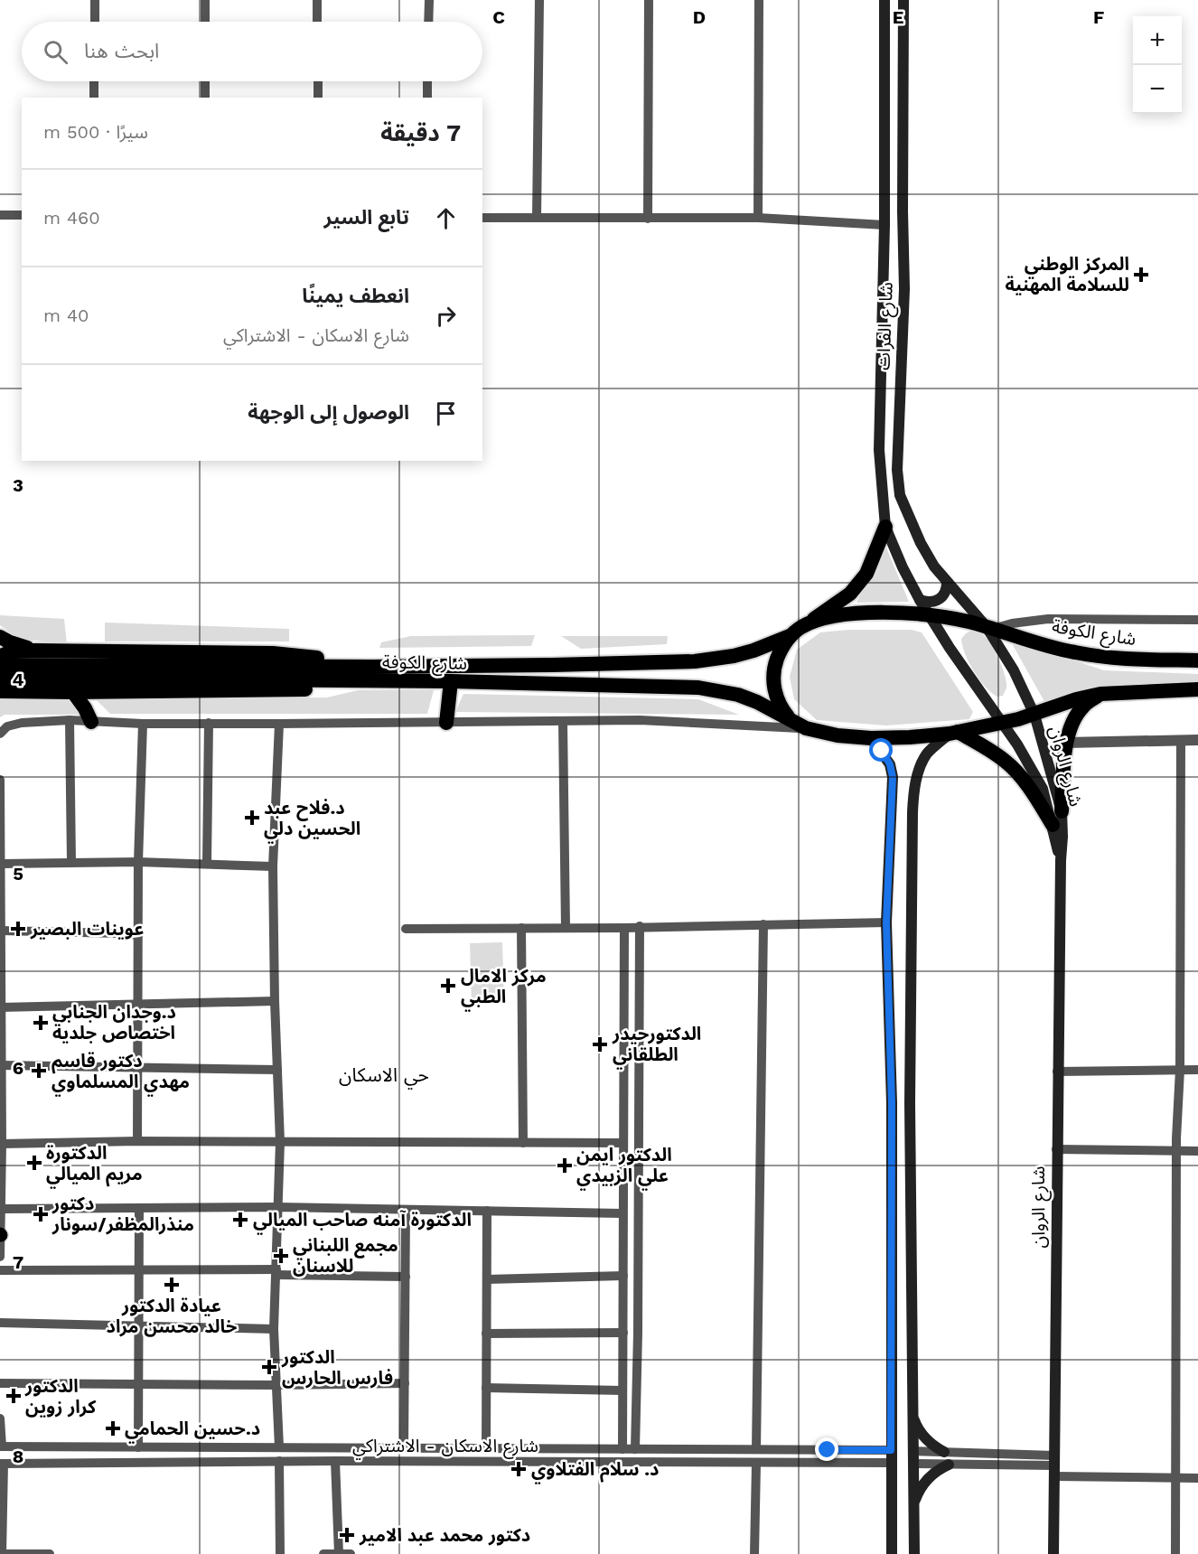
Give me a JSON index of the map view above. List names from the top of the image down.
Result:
{
  "streets": {
    "highway": ["شارع الكوفة"],
    "main road": ["شارع الفرات", "شارع الروان"],
    "street": ["شارع الاسكان - الاشتراكي"]
  },
  "crossings": [
    ["شارع الفرات", "شارع الكوفة"],
    ["شارع الفرات", "شارع الروان"],
    ["شارع الكوفة", "شارع الروان"]
  ],
  "districts": ["حي الاسكان"],
  "places": {
    "health": [
      "المركز الوطني للسلامة المهنية",
      "د.فلاح عبد الحسين دلي",
      "عوينات البصير",
      "مركز الامال الطبي",
      "د.وجدان الجنابي اختصاص جلدية",
      "الدكتورحيدر الطلقاني",
      "دكتور قاسم مهدي المسلماوي",
      "الدكتورة مريم الميالي",
      "الدكتور ايمن علي الزبيدي",
      "دكتور منذرالمظفر/سونار",
      "الدكتورة آمنه صاحب الميالي",
      "مجمع اللبناني للاسنان",
      "عيادة الدكتور خالد محسن مراد",
      "الدكتور فارس الحارس",
      "الدكتور كرار زوين",
      "د.حسين الحمامي",
      "د. سلام الفتلاوي",
      "دكتور محمد عبد الامير"
    ]
  },
  "page": {
    "map_buttons": ["+", "−"],
    "search": "ابحث هنا",
    "heading": ["7 دقيقة", "سيرًا · 500 m"],
    "list": [
      ["تابع السير", "460 m"],
      ["انعطف يمينًا", "شارع الاسكان - الاشتراكي", "40 m"],
      "الوصول إلى الوجهة"
    ]
  },
  "grid": {
    "columns": [
      "C",
      "D",
      "E",
      "F"
    ],
    "rows": [
      "3",
      "4",
      "5",
      "6",
      "7",
      "8"
    ]
  }
}
